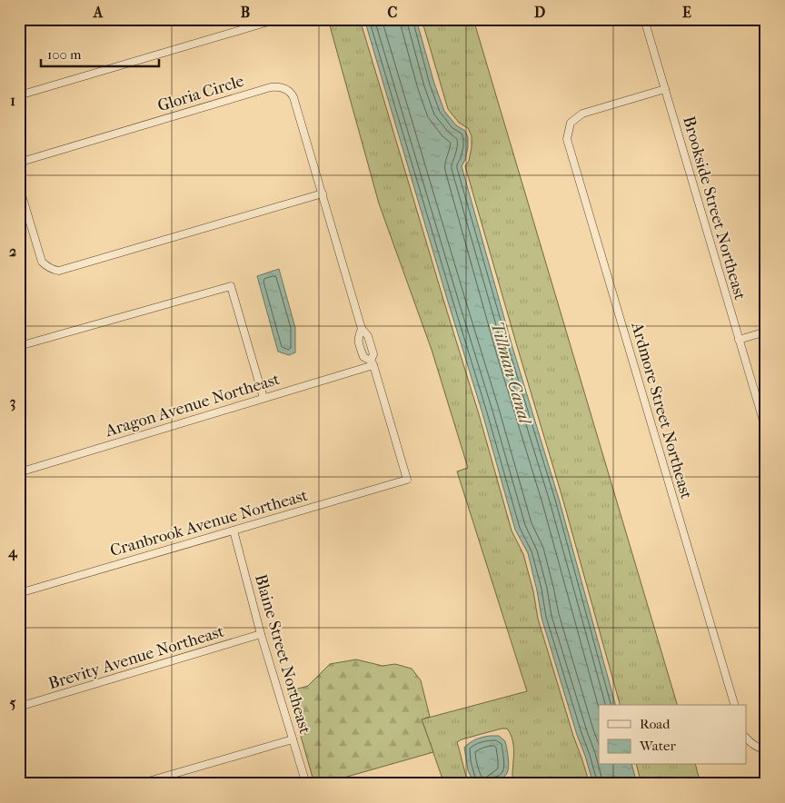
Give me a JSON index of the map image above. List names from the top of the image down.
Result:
{
  "streets": {
    "street": [
      "Gloria Circle",
      "Brookside Street Northeast",
      "Aragon Avenue Northeast",
      "Ardmore Street Northeast",
      "Cranbrook Avenue Northeast",
      "Blaine Street Northeast",
      "Brevity Avenue Northeast"
    ]
  },
  "crossings": [
    ["Gloria Circle", "Aragon Avenue Northeast"],
    ["Gloria Circle", "Cranbrook Avenue Northeast"],
    ["Brookside Street Northeast", "Ardmore Street Northeast"],
    ["Aragon Avenue Northeast", "Cranbrook Avenue Northeast"],
    ["Cranbrook Avenue Northeast", "Blaine Street Northeast"],
    ["Blaine Street Northeast", "Brevity Avenue Northeast"]
  ],
  "water": ["Tillman Canal"],
  "legend": ["Road", "Water"],
  "scale_bar": "100 m",
  "grid": {
    "columns": [
      "A",
      "B",
      "C",
      "D",
      "E"
    ],
    "rows": [
      "1",
      "2",
      "3",
      "4",
      "5"
    ]
  }
}
